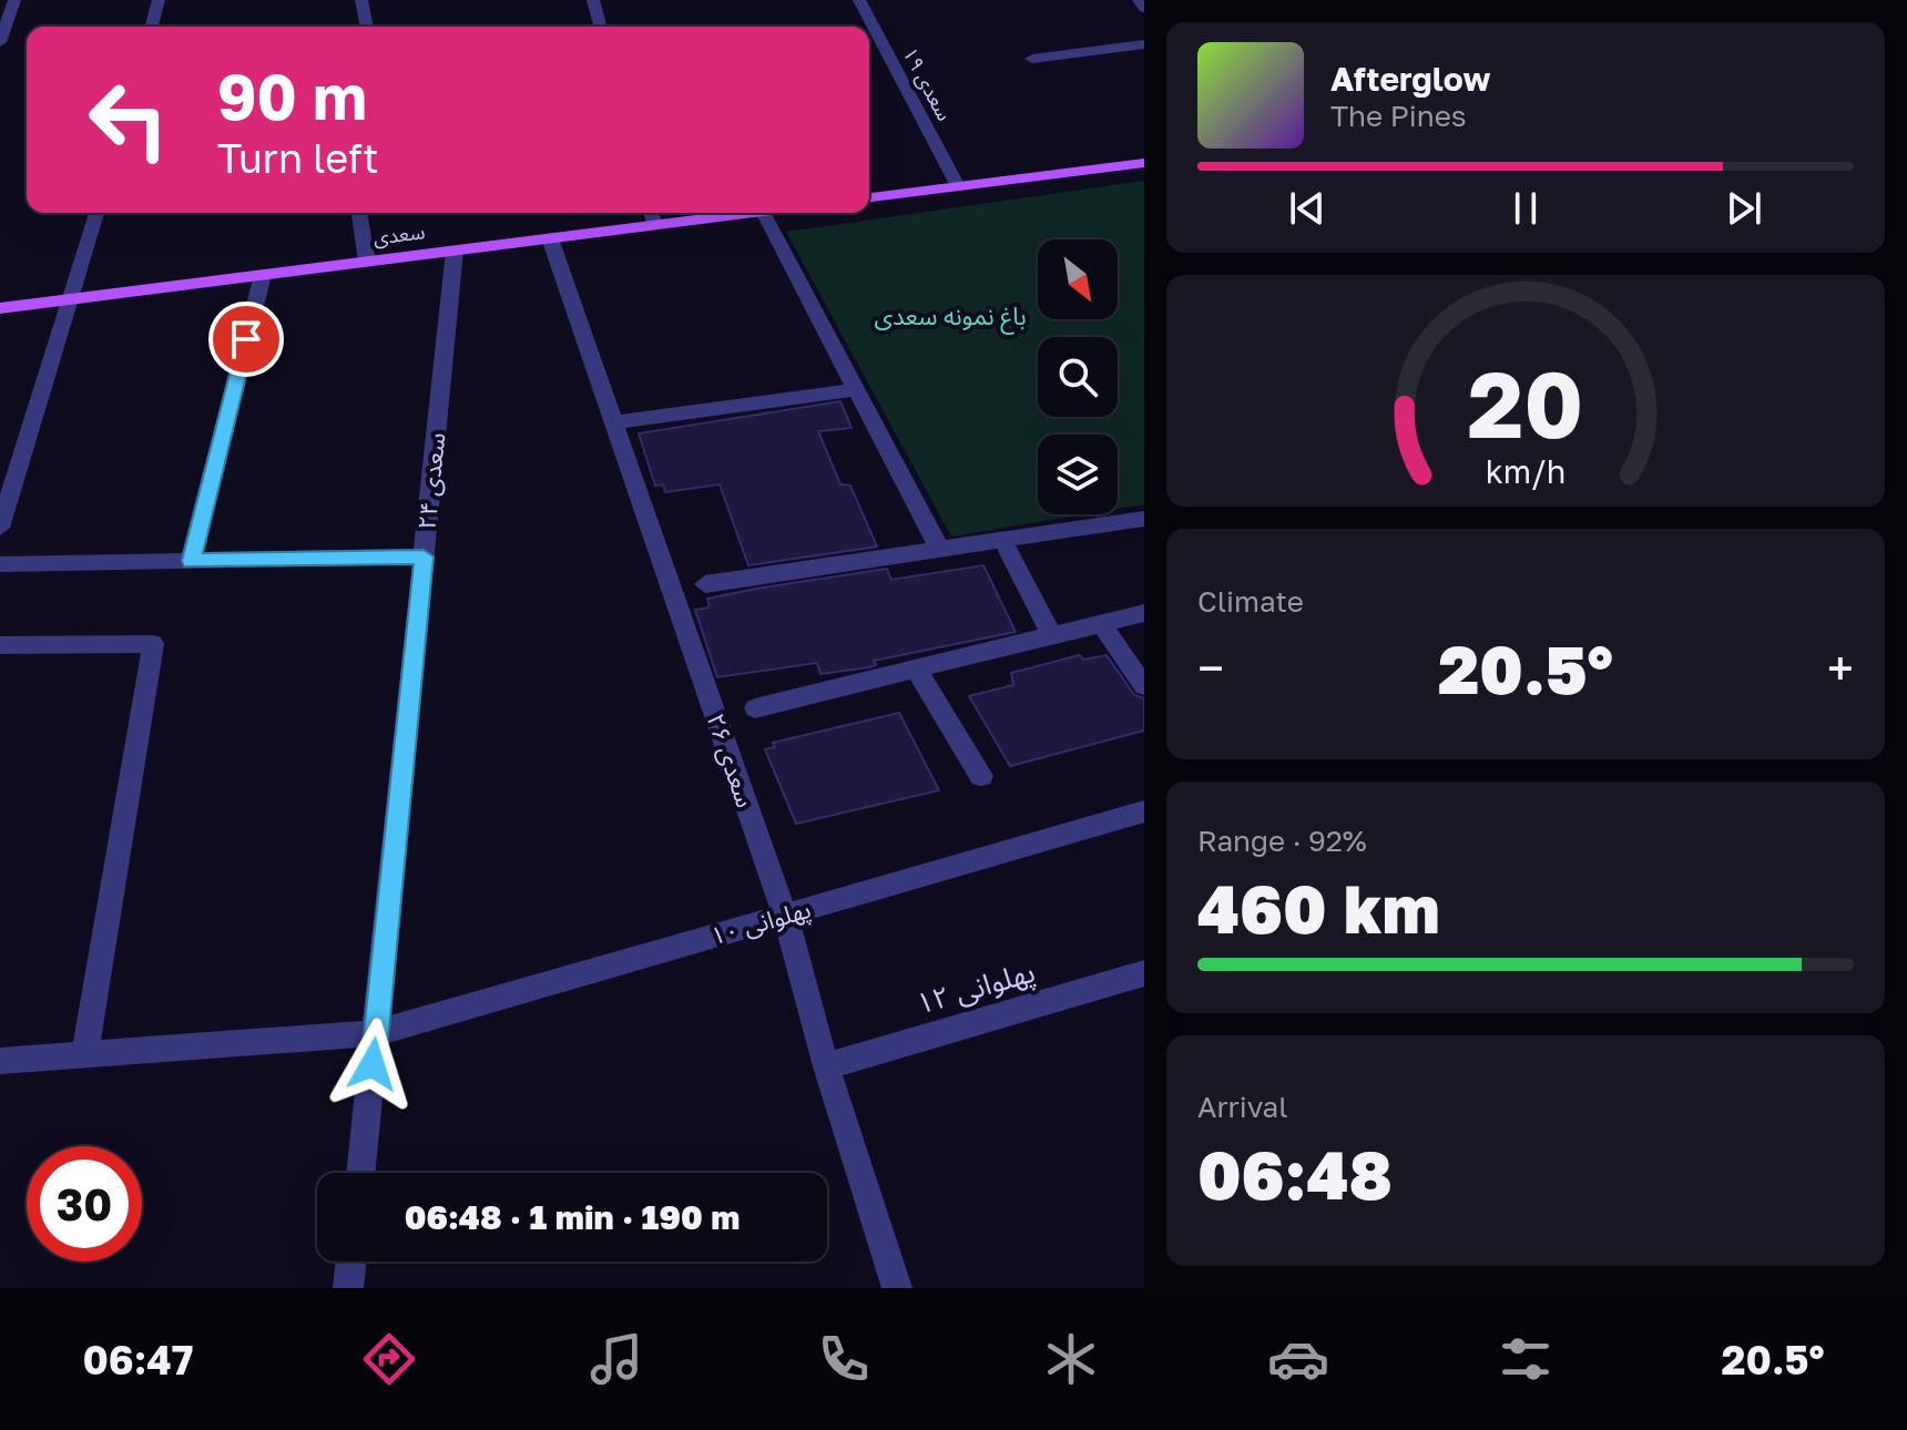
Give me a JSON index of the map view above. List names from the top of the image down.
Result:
{
  "streets": {
    "main road": ["سعدی"],
    "street": [
      "سعدی ۱۹",
      "سعدی ۲۴",
      "سعدی ۲۶",
      "پهلوانی ۱۰",
      "پهلوانی ۱۲"
    ]
  },
  "crossings": [
    ["سعدی", "سعدی ۲۴"],
    ["سعدی", "سعدی ۲۶"],
    ["سعدی ۲۴", "پهلوانی ۱۰"],
    ["سعدی ۲۶", "پهلوانی ۱۰"],
    ["سعدی ۲۶", "پهلوانی ۱۲"]
  ],
  "parks": ["باغ نمونه سعدی"],
  "north": "bottom right",
  "page": {
    "turn": ["90 m", "Turn left"],
    "song": ["Afterglow", "The Pines"],
    "tile": [
      "Climate",
      ["Range · 92%", "460 km"],
      ["Arrival", "06:48"]
    ],
    "heat": ["−", "20.5°", "+"],
    "limit": "30",
    "trip": "06:48 · 1 min · 190 m",
    "tabs": ["06:47", "20.5°"],
    "gauge": ["20", "km/h"]
  }
}
